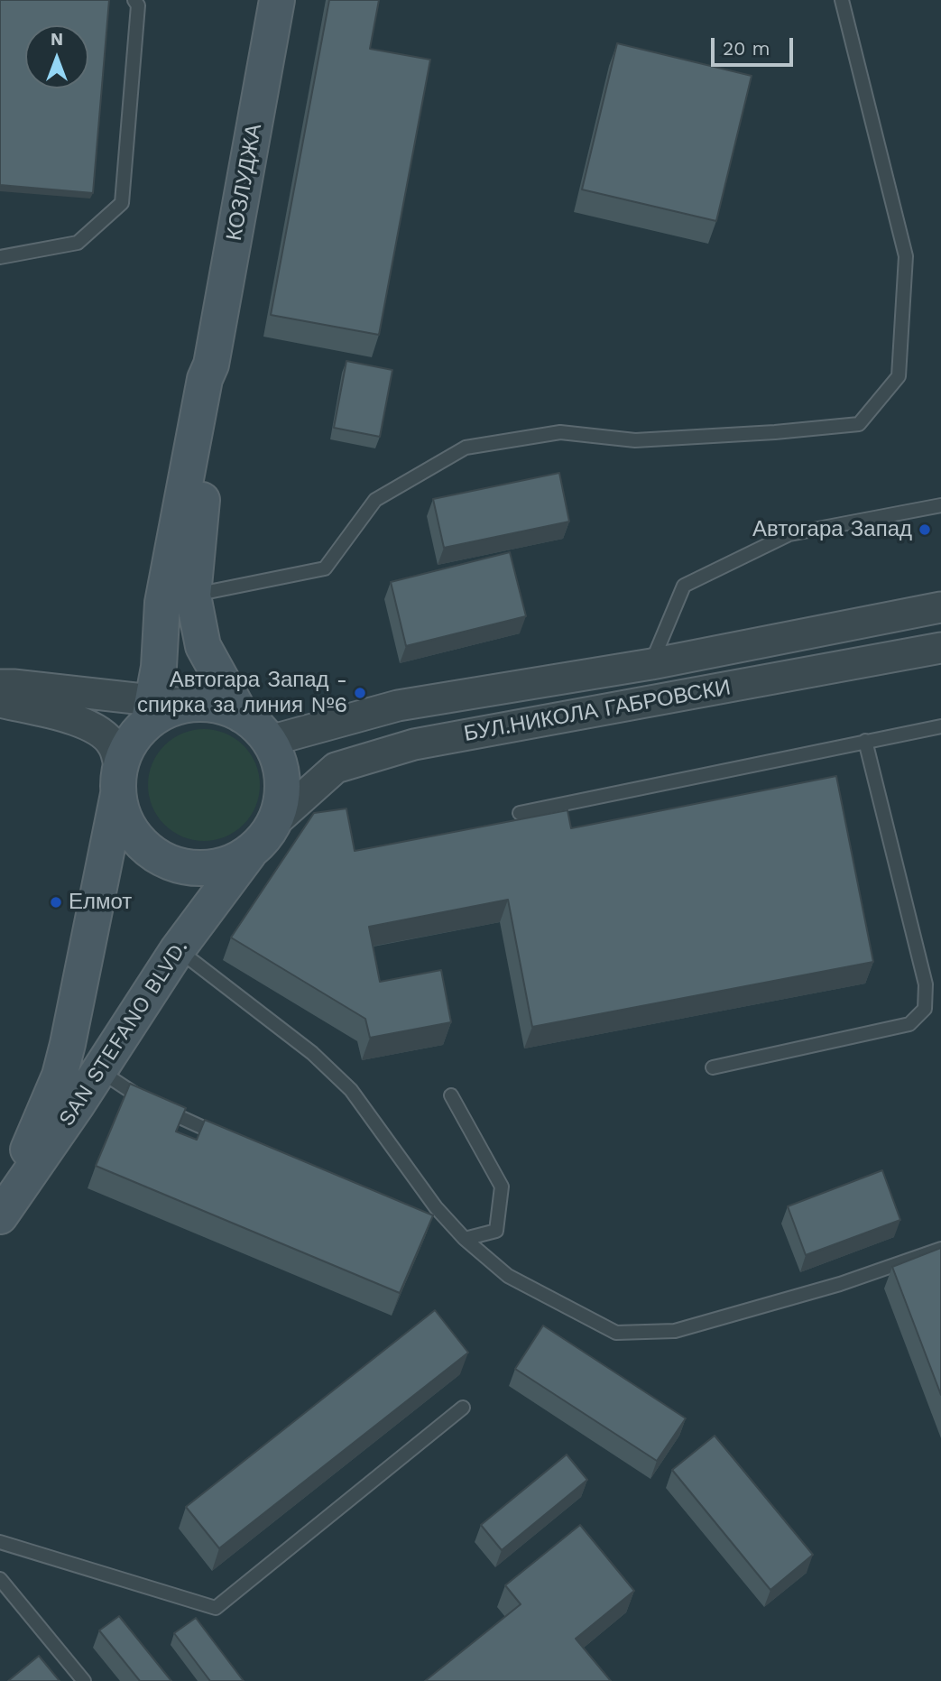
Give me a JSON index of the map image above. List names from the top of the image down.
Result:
{
  "streets": {
    "main road": ["КОЗЛУДЖА", "SAN STEFANO BLVD."],
    "street": ["БУЛ.НИКОЛА ГАБРОВСКИ"]
  },
  "crossings": [
    ["КОЗЛУДЖА", "БУЛ.НИКОЛА ГАБРОВСКИ"],
    ["КОЗЛУДЖА", "SAN STEFANO BLVD."],
    ["БУЛ.НИКОЛА ГАБРОВСКИ", "SAN STEFANO BLVD."]
  ],
  "places": ["Автогара Запад", "Автогара Запад - спирка за линия №6", "Елмот"],
  "scale_bar": "20 m",
  "north": "top"
}
